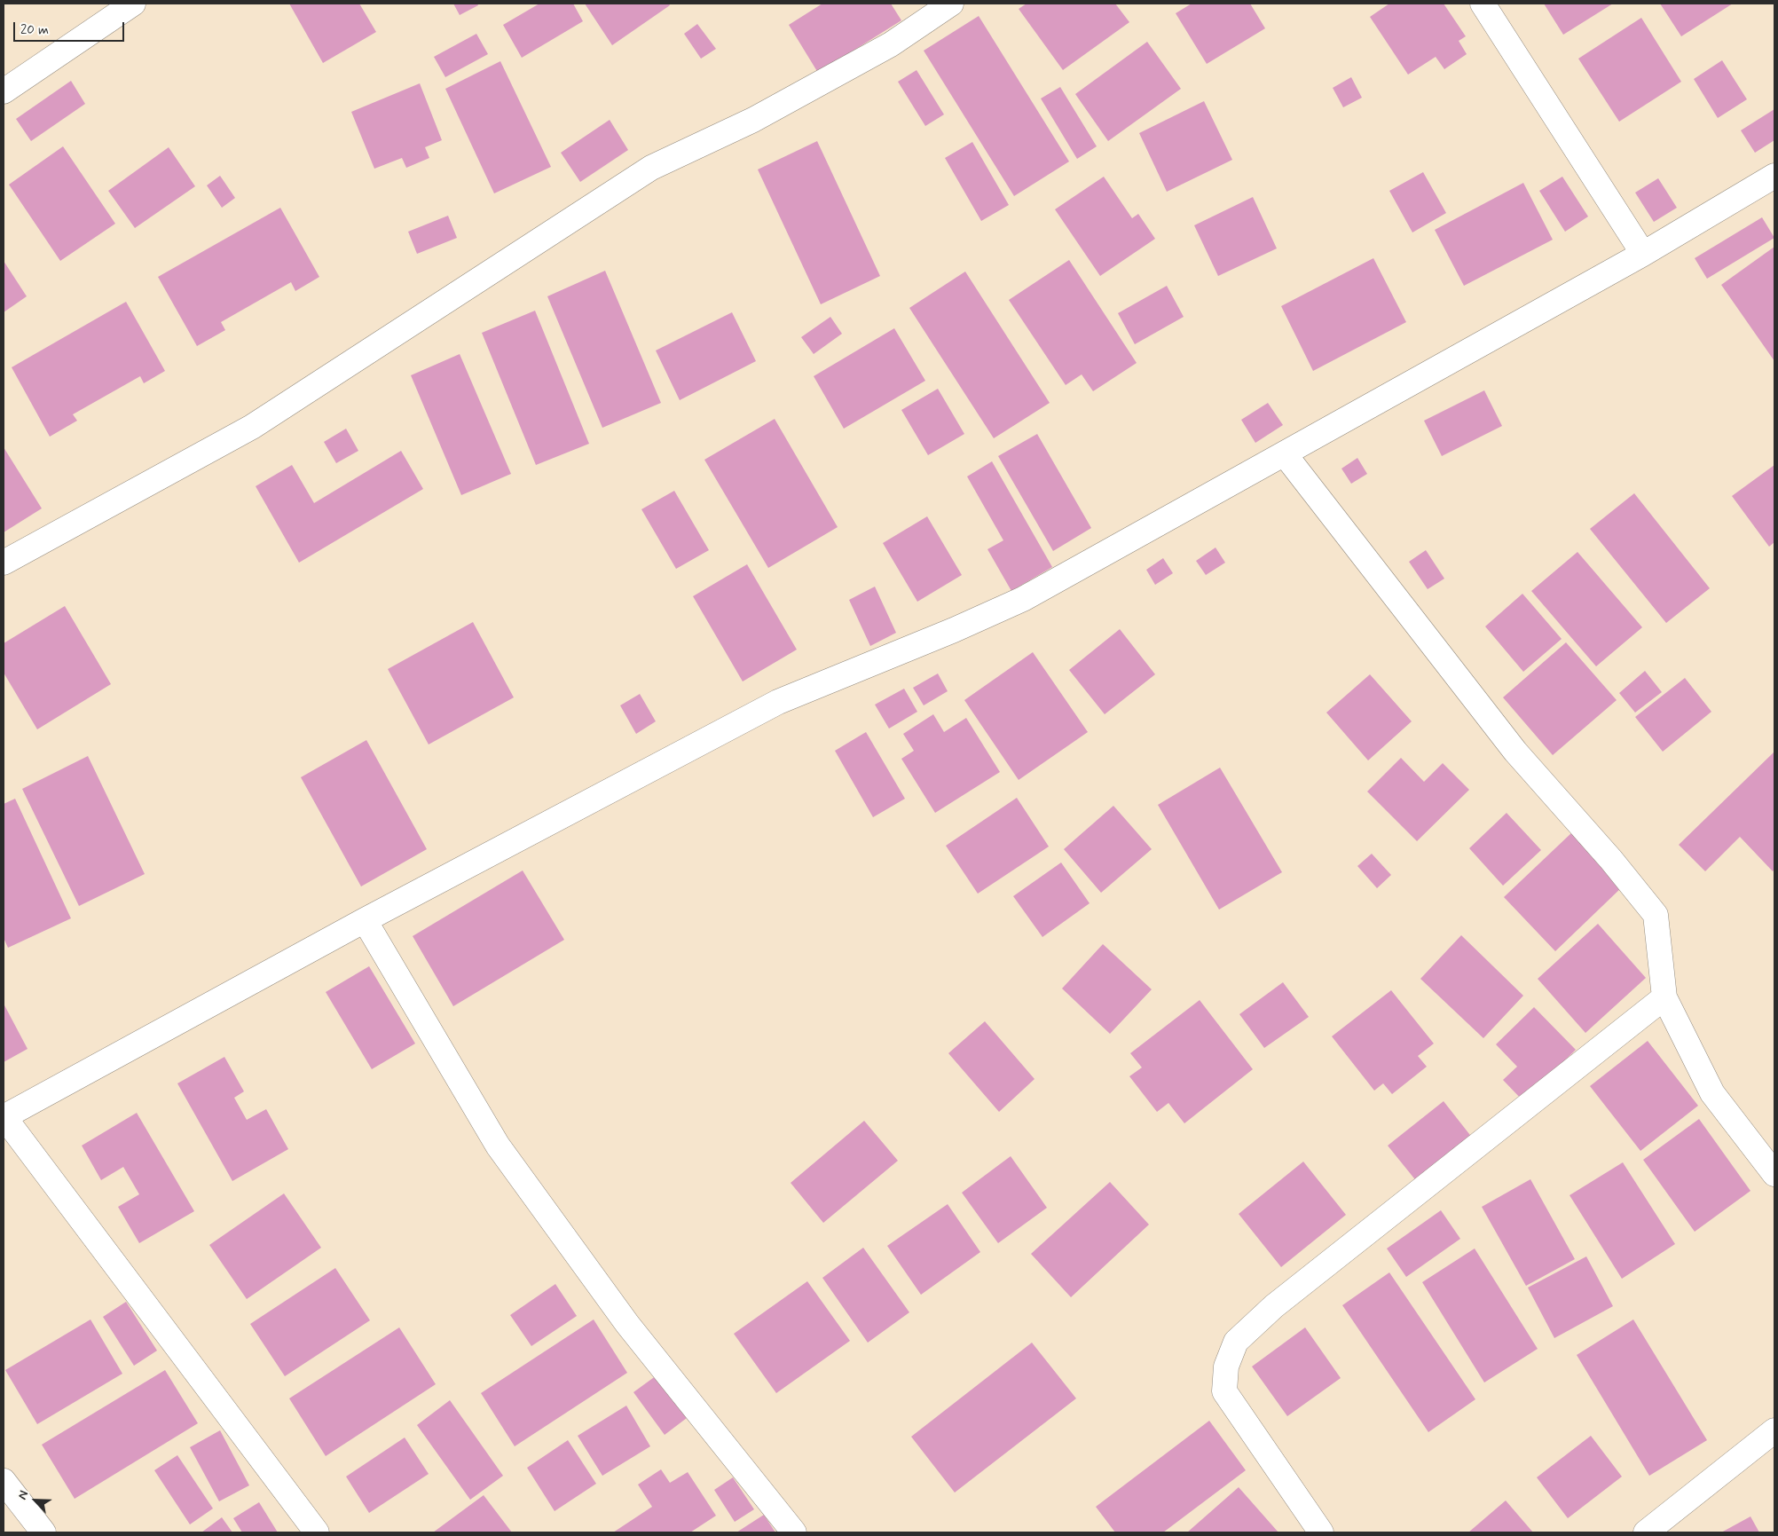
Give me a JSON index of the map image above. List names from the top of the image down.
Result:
{
  "scale_bar": "20 m",
  "north": "top left"
}
